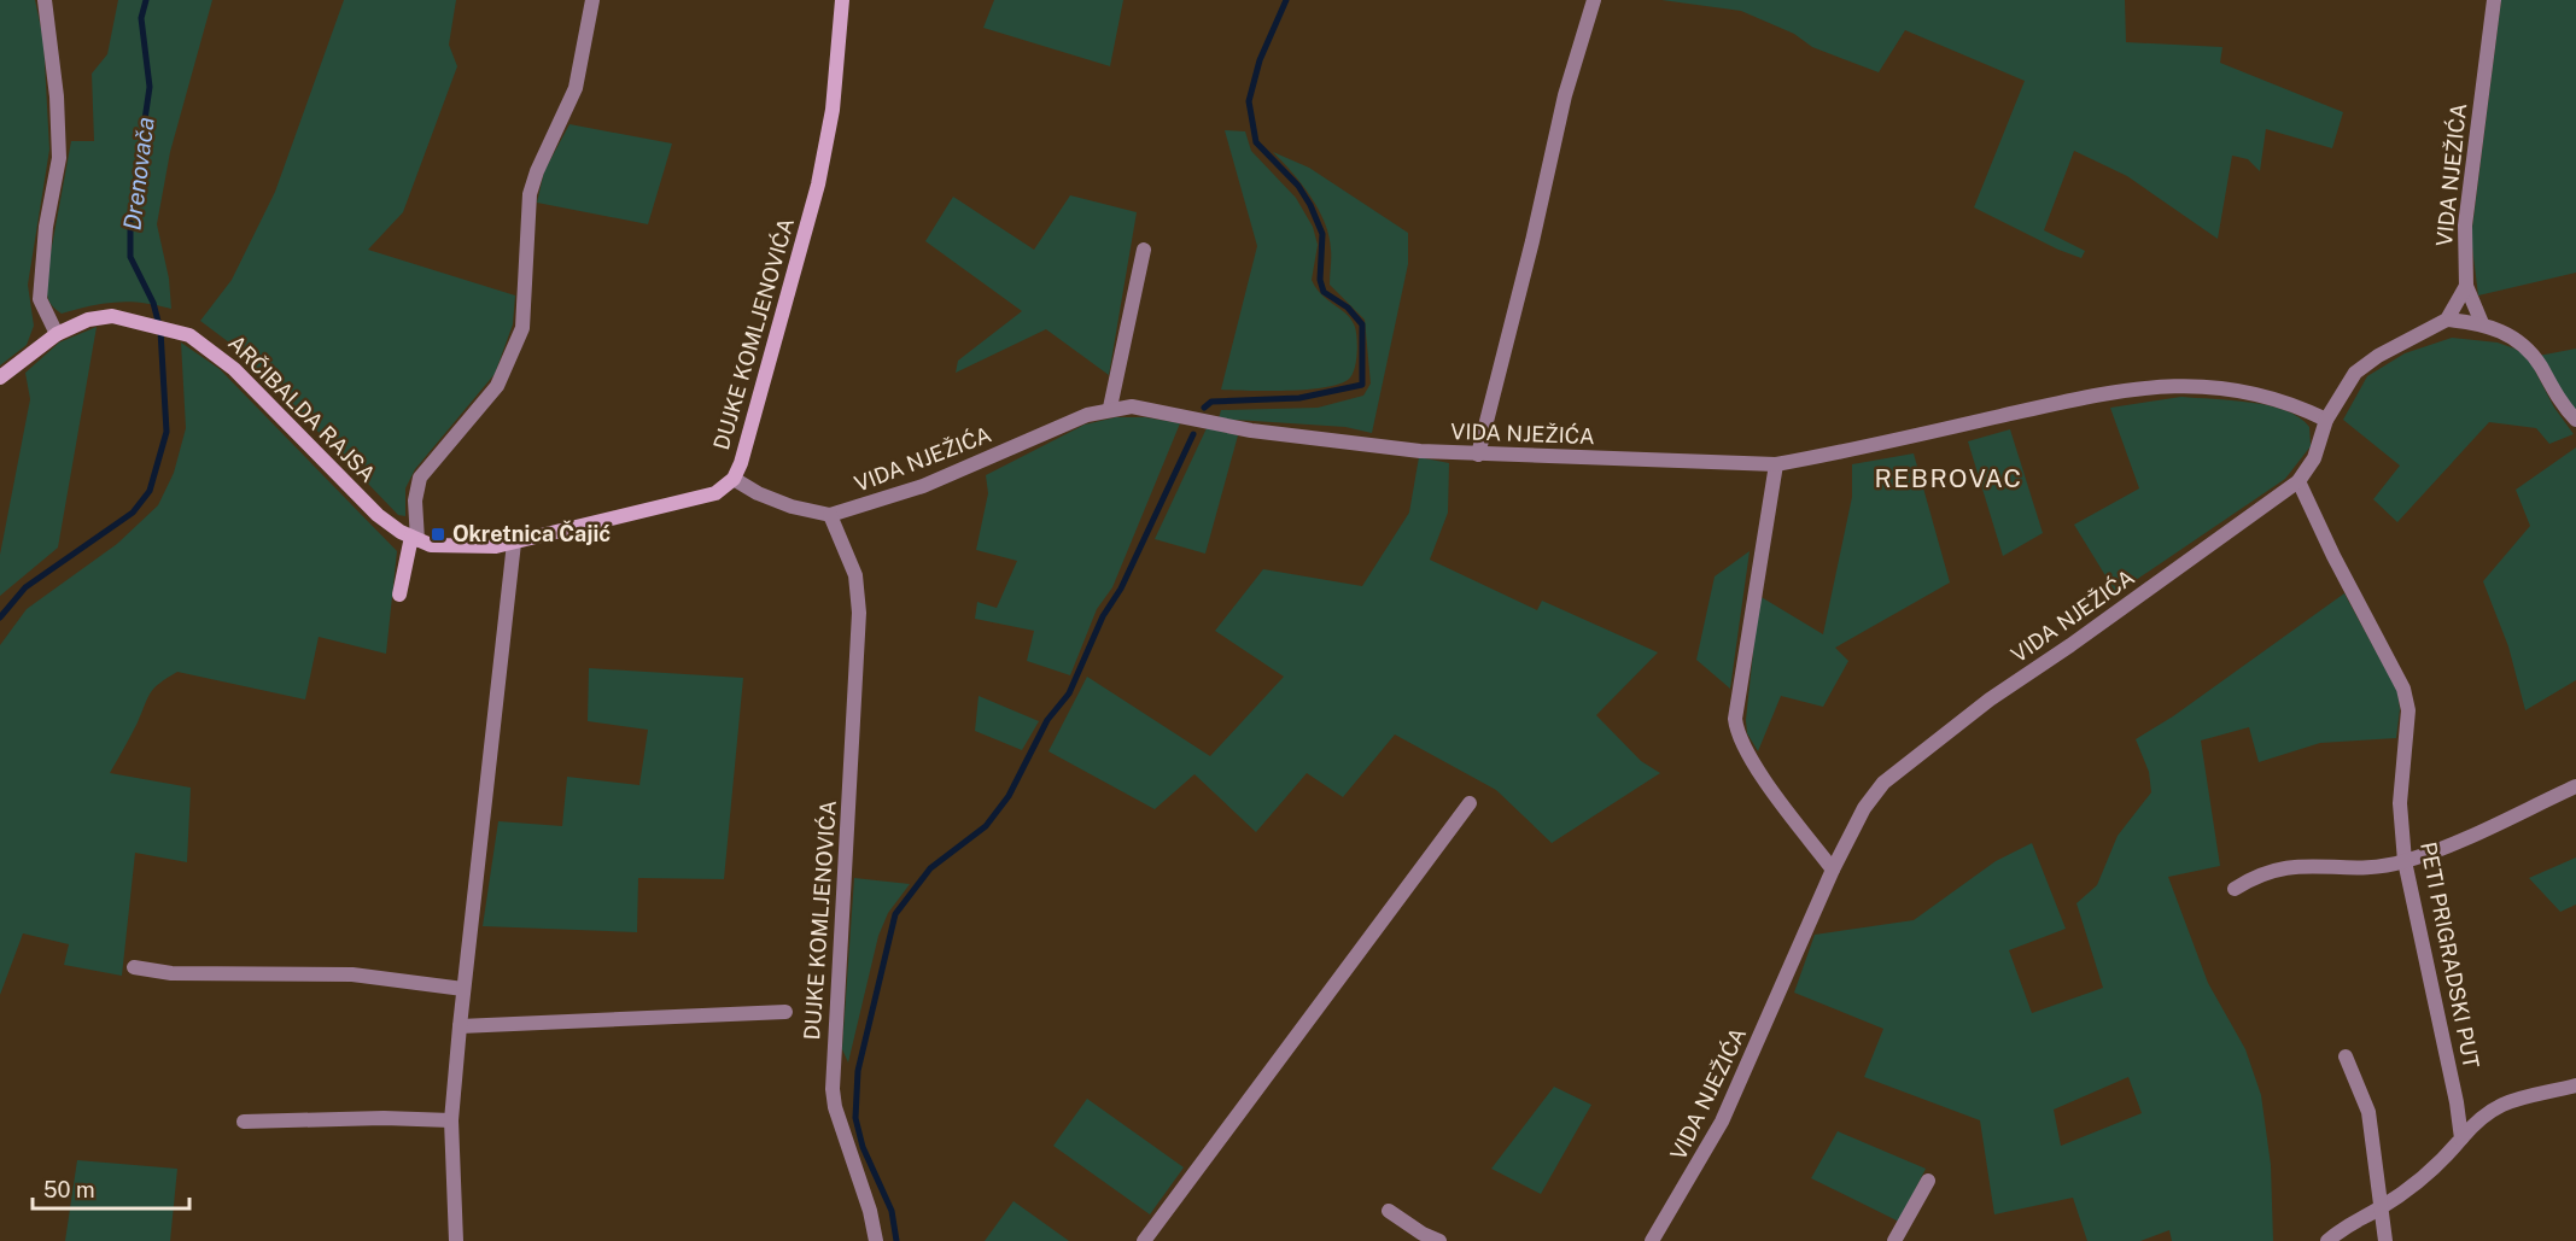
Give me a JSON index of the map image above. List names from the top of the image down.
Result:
{
  "streets": {
    "street": [
      "VIDA NJEŽIĆA",
      "DUJKE KOMLJENOVIĆA",
      "ARČIBALDA RAJSA",
      "PETI PRIGRADSKI PUT"
    ]
  },
  "crossings": [
    ["VIDA NJEŽIĆA", "DUJKE KOMLJENOVIĆA"],
    ["VIDA NJEŽIĆA", "PETI PRIGRADSKI PUT"],
    ["DUJKE KOMLJENOVIĆA", "ARČIBALDA RAJSA"]
  ],
  "districts": ["REBROVAC"],
  "water": ["Drenovača"],
  "places": {
    "transit": ["Okretnica Čajić"]
  },
  "scale_bar": "50 m"
}
